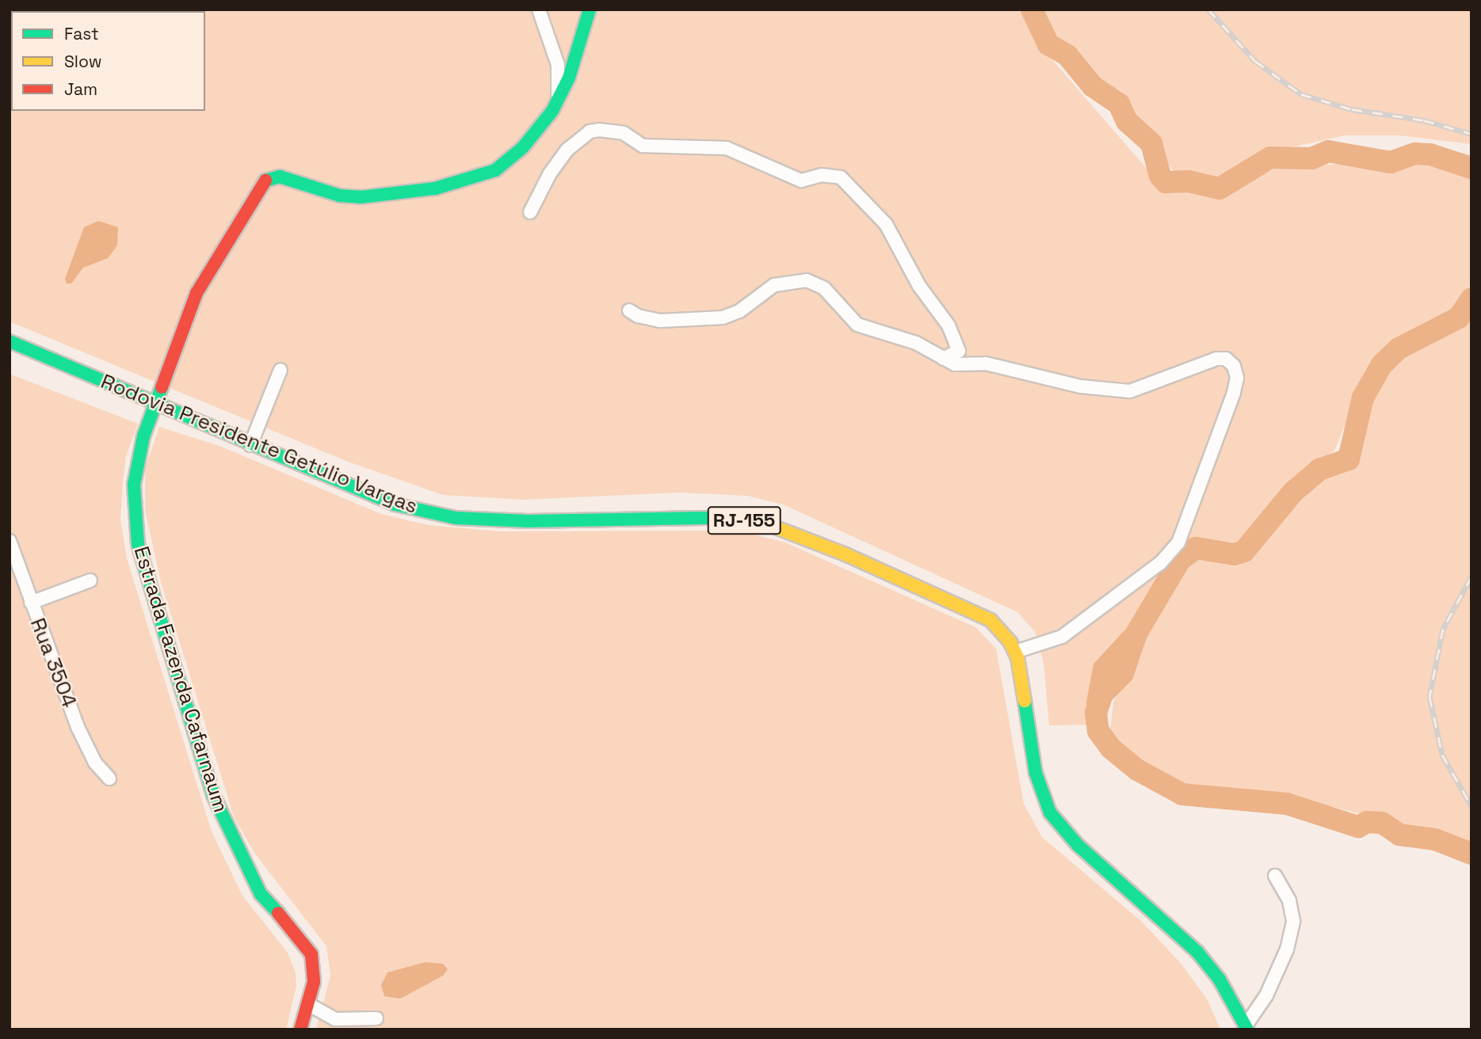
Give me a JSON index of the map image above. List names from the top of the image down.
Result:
{
  "streets": {
    "main road": ["Rodovia Presidente Getúlio Vargas", "RJ-155", "Estrada Fazenda Cafarnaum"],
    "street": ["Rua 3504"]
  },
  "crossings": [
    ["Rodovia Presidente Getúlio Vargas", "Estrada Fazenda Cafarnaum"]
  ],
  "legend": ["Fast", "Slow", "Jam"]
}
